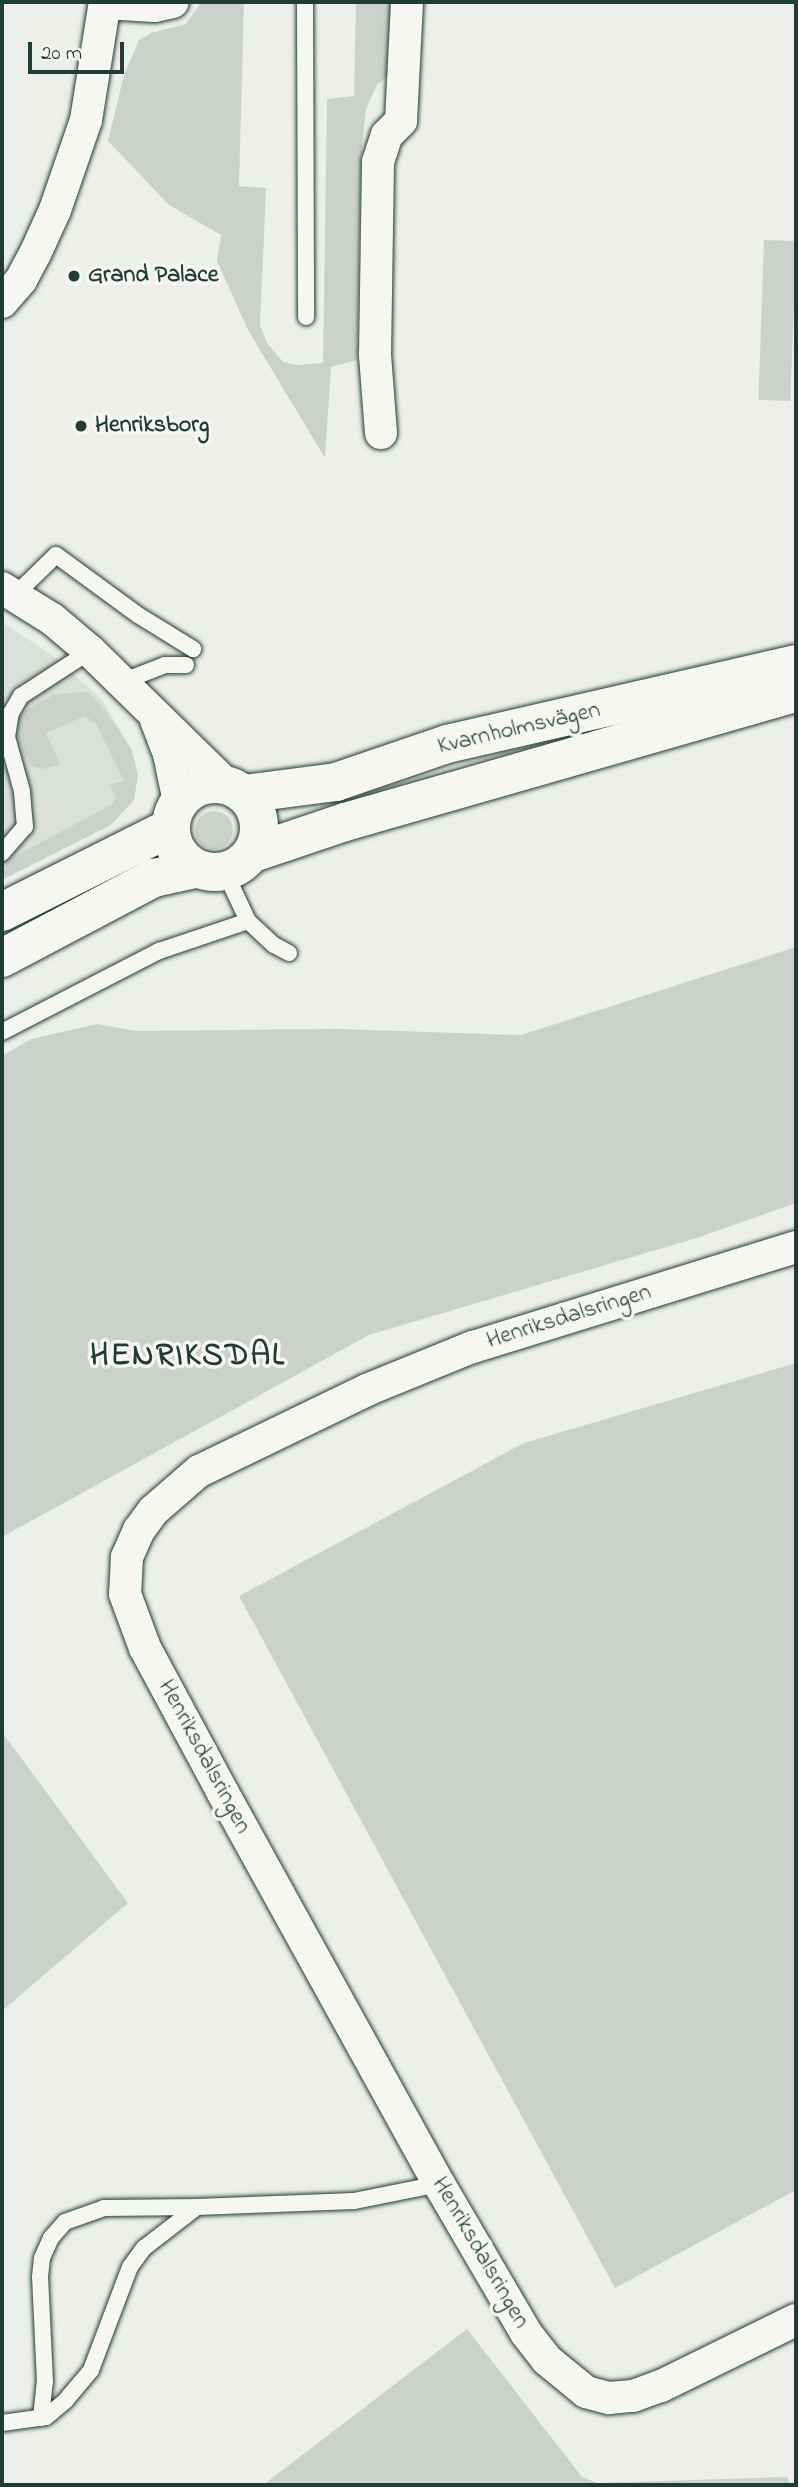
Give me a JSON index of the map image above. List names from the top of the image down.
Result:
{
  "streets": {
    "street": ["Kvarnholmsvägen", "Henriksdalsringen"]
  },
  "districts": ["HENRIKSDAL"],
  "places": ["Grand Palace", "Henriksborg"],
  "scale_bar": "20 m"
}
